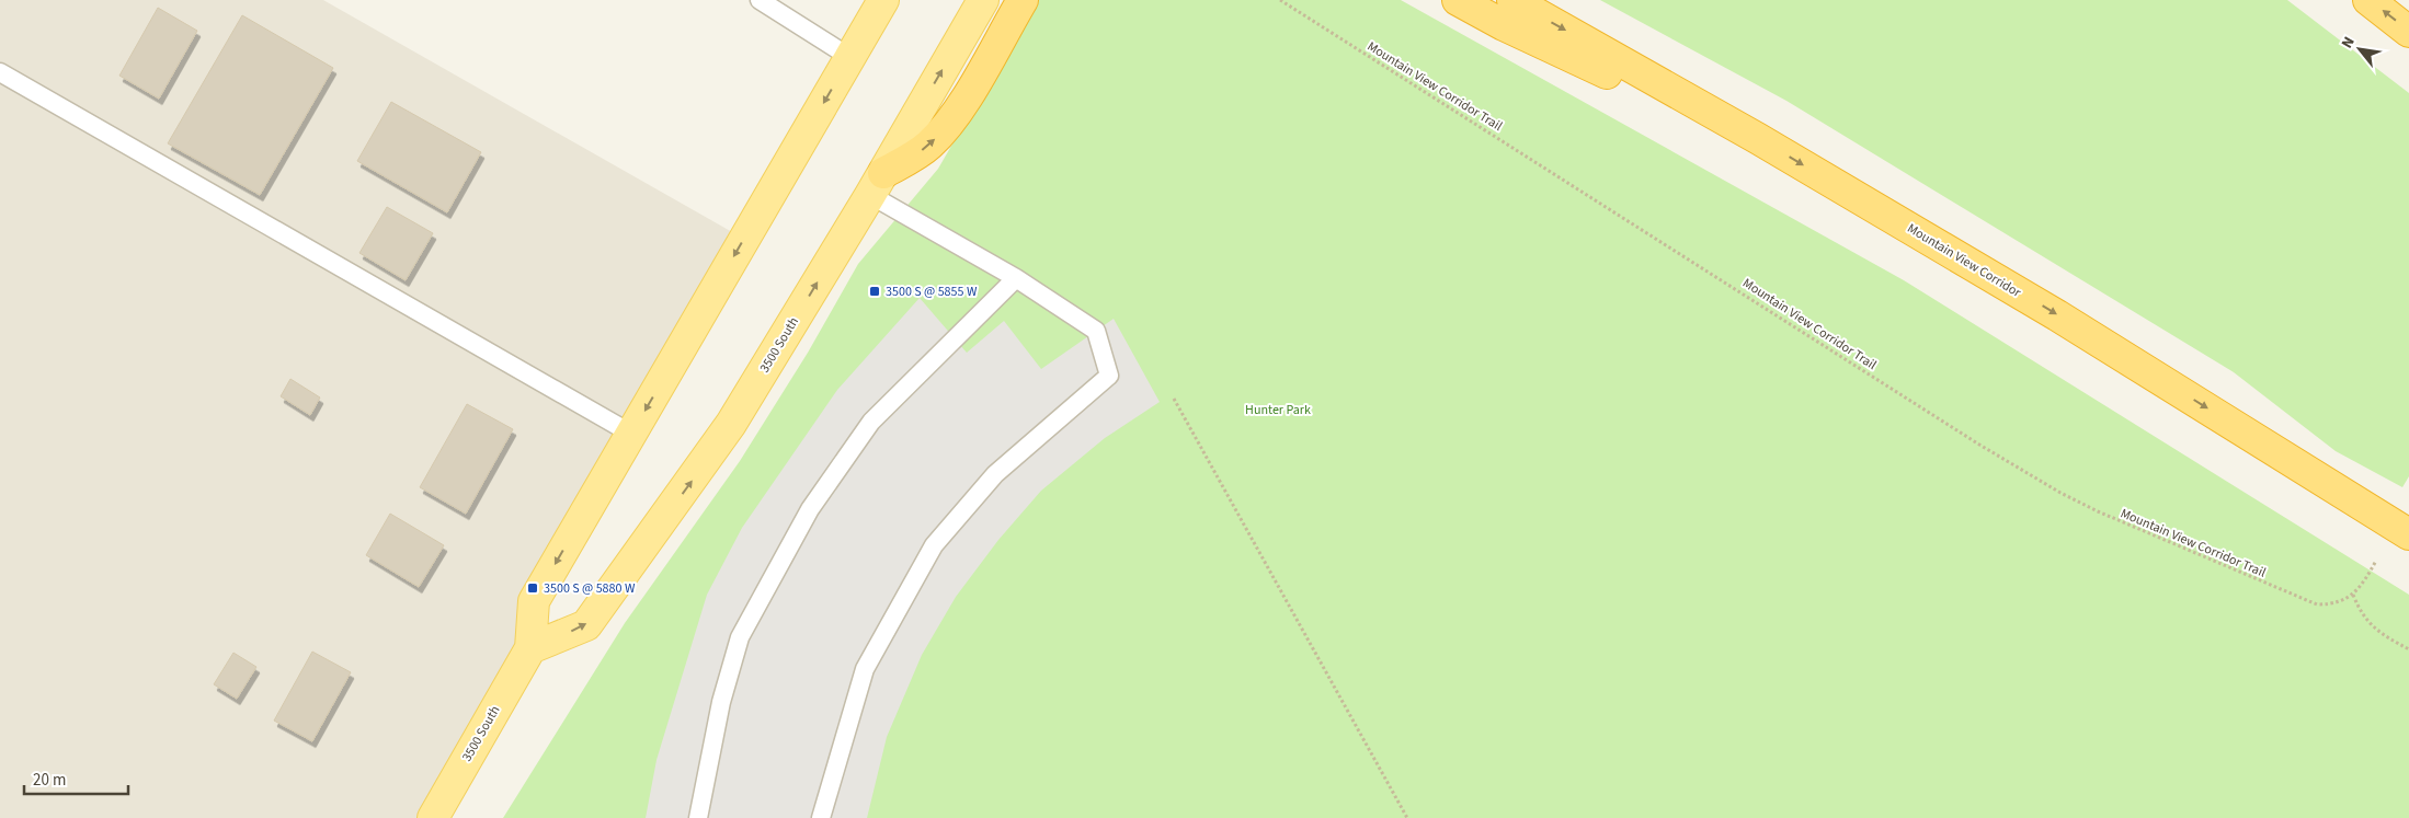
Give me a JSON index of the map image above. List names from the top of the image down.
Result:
{
  "streets": {
    "highway": ["Mountain View Corridor"],
    "main road": ["3500 South"],
    "path": ["Mountain View Corridor Trail"]
  },
  "one_way": ["Mountain View Corridor"],
  "parks": ["Hunter Park"],
  "places": {
    "transit": ["3500 S @ 5855 W", "3500 S @ 5880 W"]
  },
  "scale_bar": "20 m",
  "north": "top left"
}
